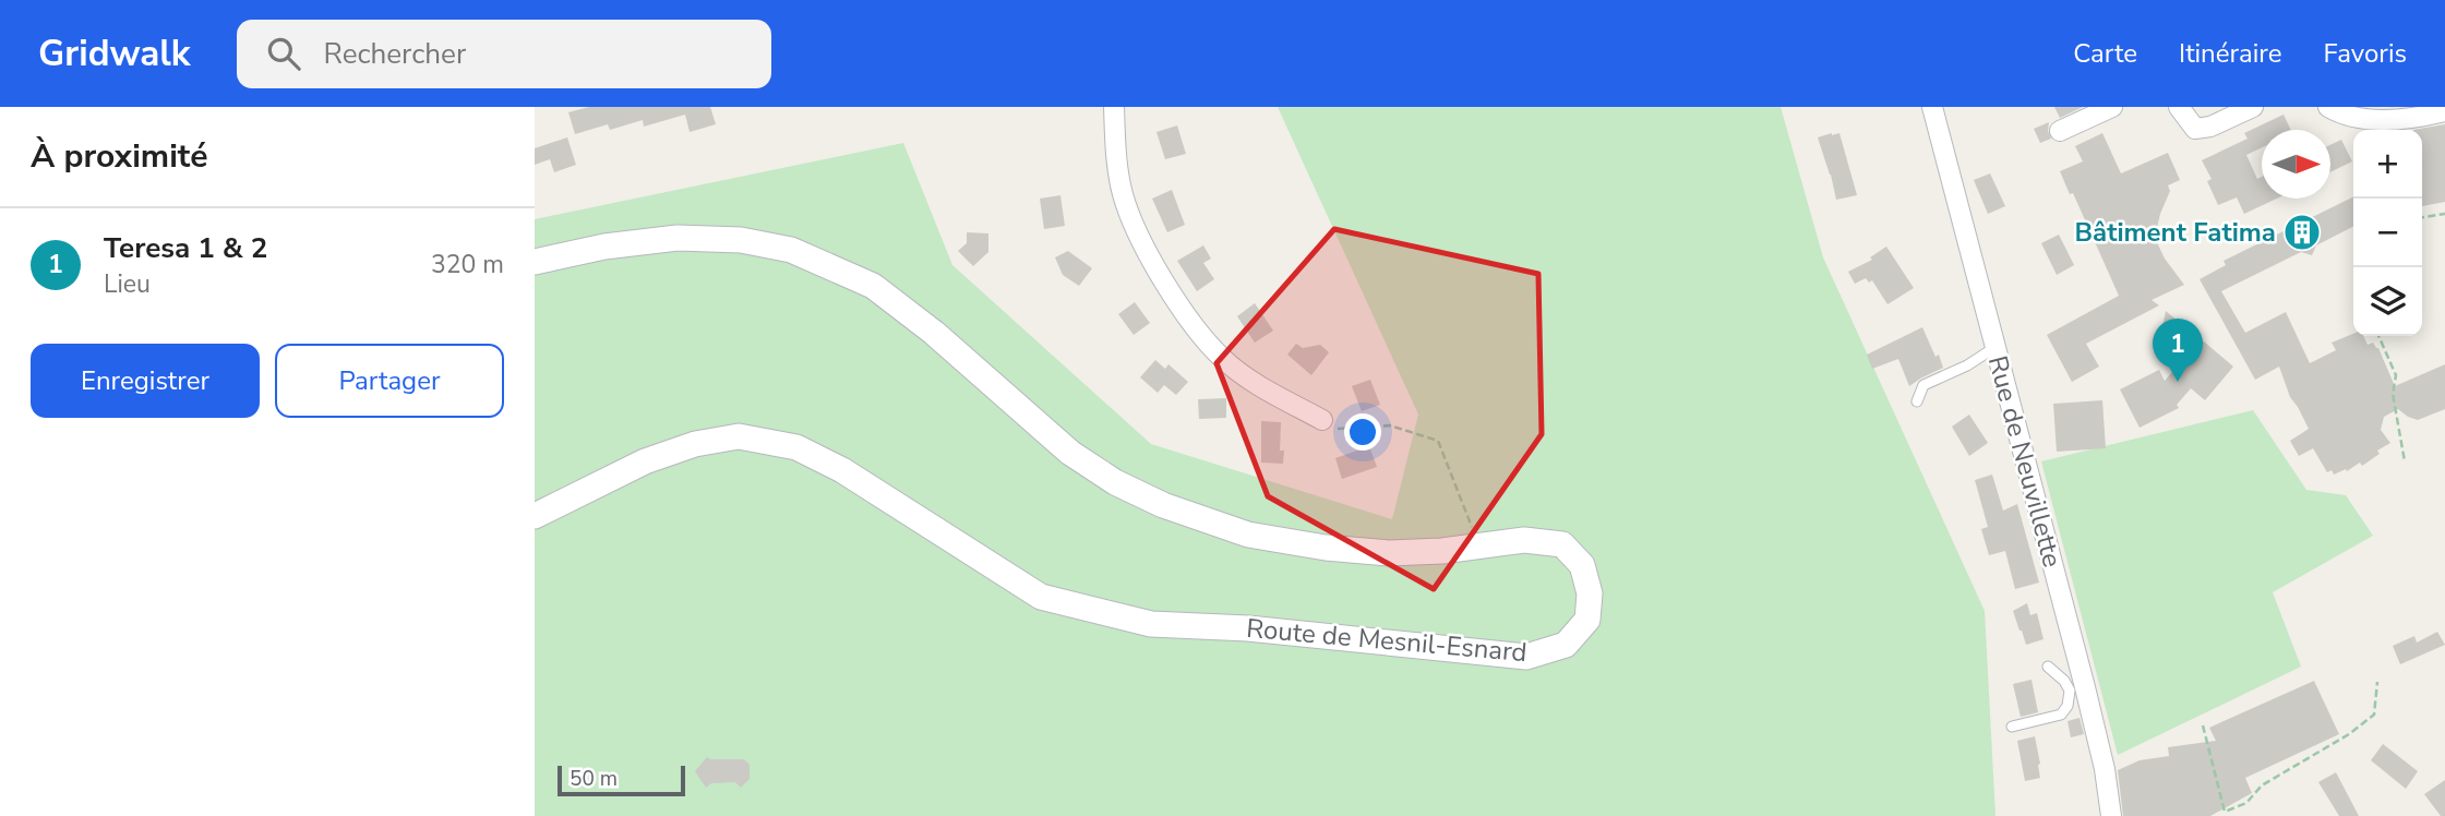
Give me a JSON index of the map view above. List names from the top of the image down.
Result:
{
  "streets": {
    "street": ["Rue de Neuvillette", "Route de Mesnil-Esnard"]
  },
  "places": {
    "building": ["Bâtiment Fatima"]
  },
  "scale_bar": "50 m",
  "north": "right",
  "page": {
    "header": "Gridwalk",
    "search": "Rechercher",
    "nav": ["Carte", "Itinéraire", "Favoris"],
    "heading": "À proximité",
    "map_buttons": ["+", "−"],
    "list": [
      {
        "mark": "1",
        "name": "Teresa 1 & 2",
        "note": "Lieu",
        "value": "320 m"
      }
    ],
    "pins": "1",
    "buttons": ["Enregistrer", "Partager"],
    "scale": "50 m"
  }
}
